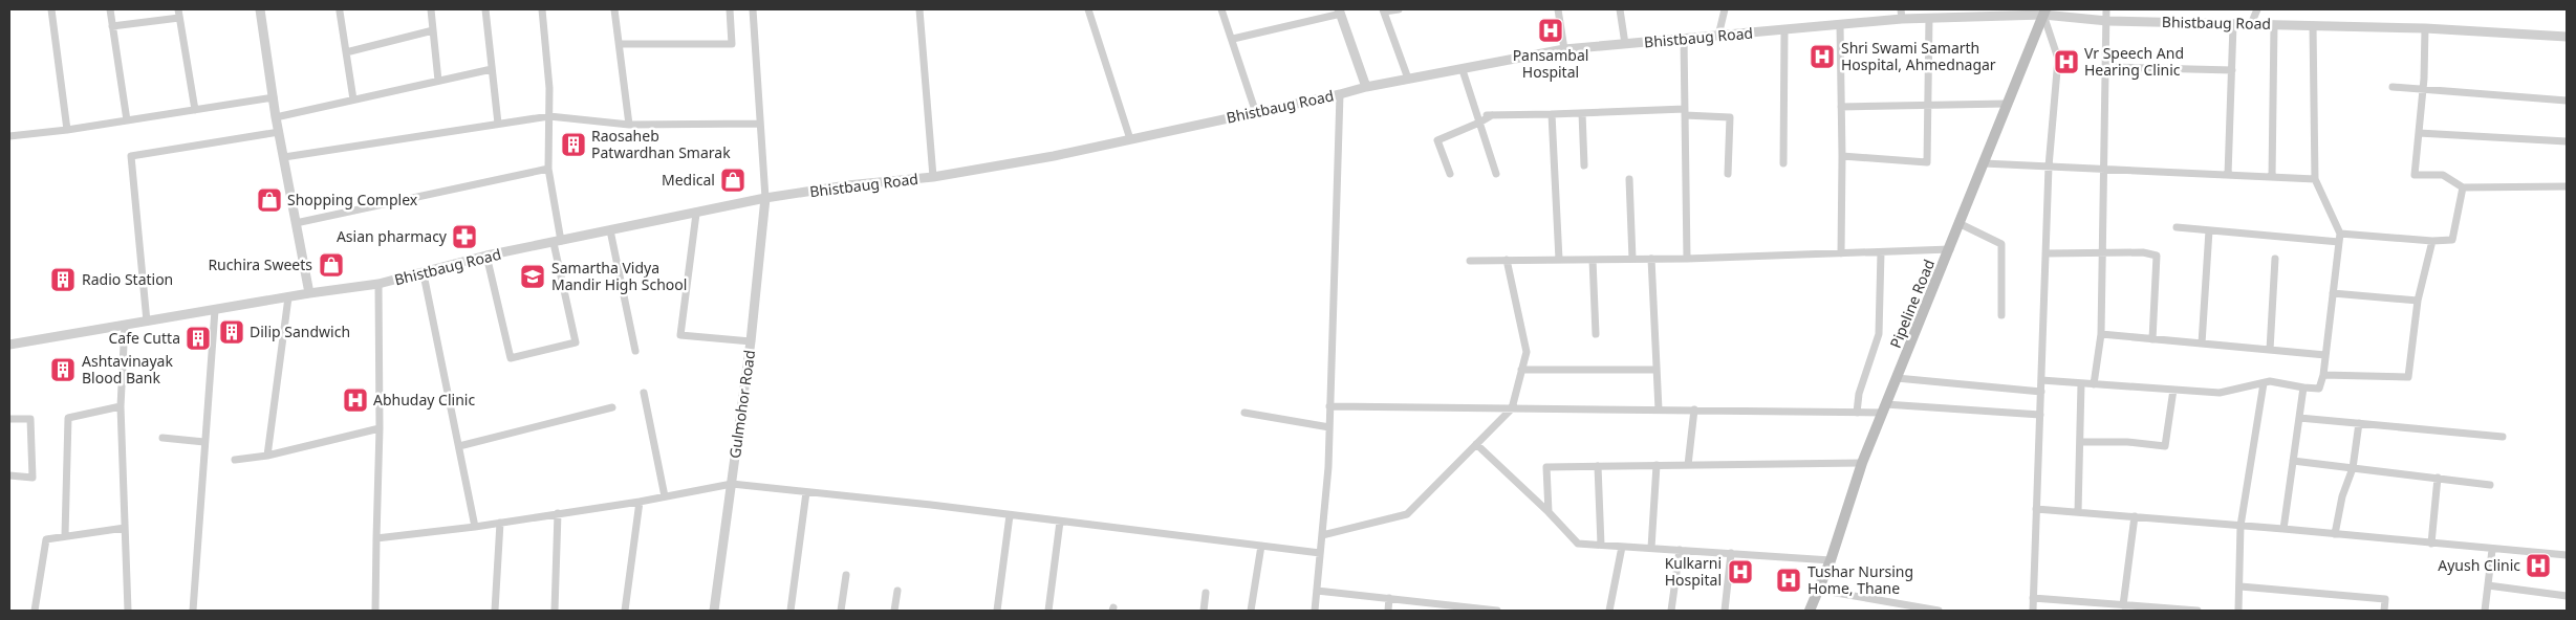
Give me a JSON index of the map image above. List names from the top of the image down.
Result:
{
  "streets": {
    "main road": ["Pipeline Road"],
    "street": ["Bhistbaug Road", "Gulmohor Road"]
  },
  "crossings": [
    ["Bhistbaug Road", "Pipeline Road"],
    ["Bhistbaug Road", "Gulmohor Road"]
  ],
  "places": {
    "hospital": [
      "Pansambal Hospital",
      "Shri Swami Samarth Hospital, Ahmednagar",
      "Vr Speech And Hearing Clinic",
      "Abhuday Clinic",
      "Ayush Clinic",
      "Kulkarni Hospital",
      "Tushar Nursing Home, Thane"
    ],
    "building": [
      "Raosaheb Patwardhan Smarak",
      "Radio Station",
      "Dilip Sandwich",
      "Cafe Cutta",
      "Ashtavinayak Blood Bank"
    ],
    "shop": ["Medical", "Shopping Complex", "Ruchira Sweets"],
    "pharmacy": ["Asian pharmacy"],
    "school or university": ["Samartha Vidya Mandir High School"]
  }
}
